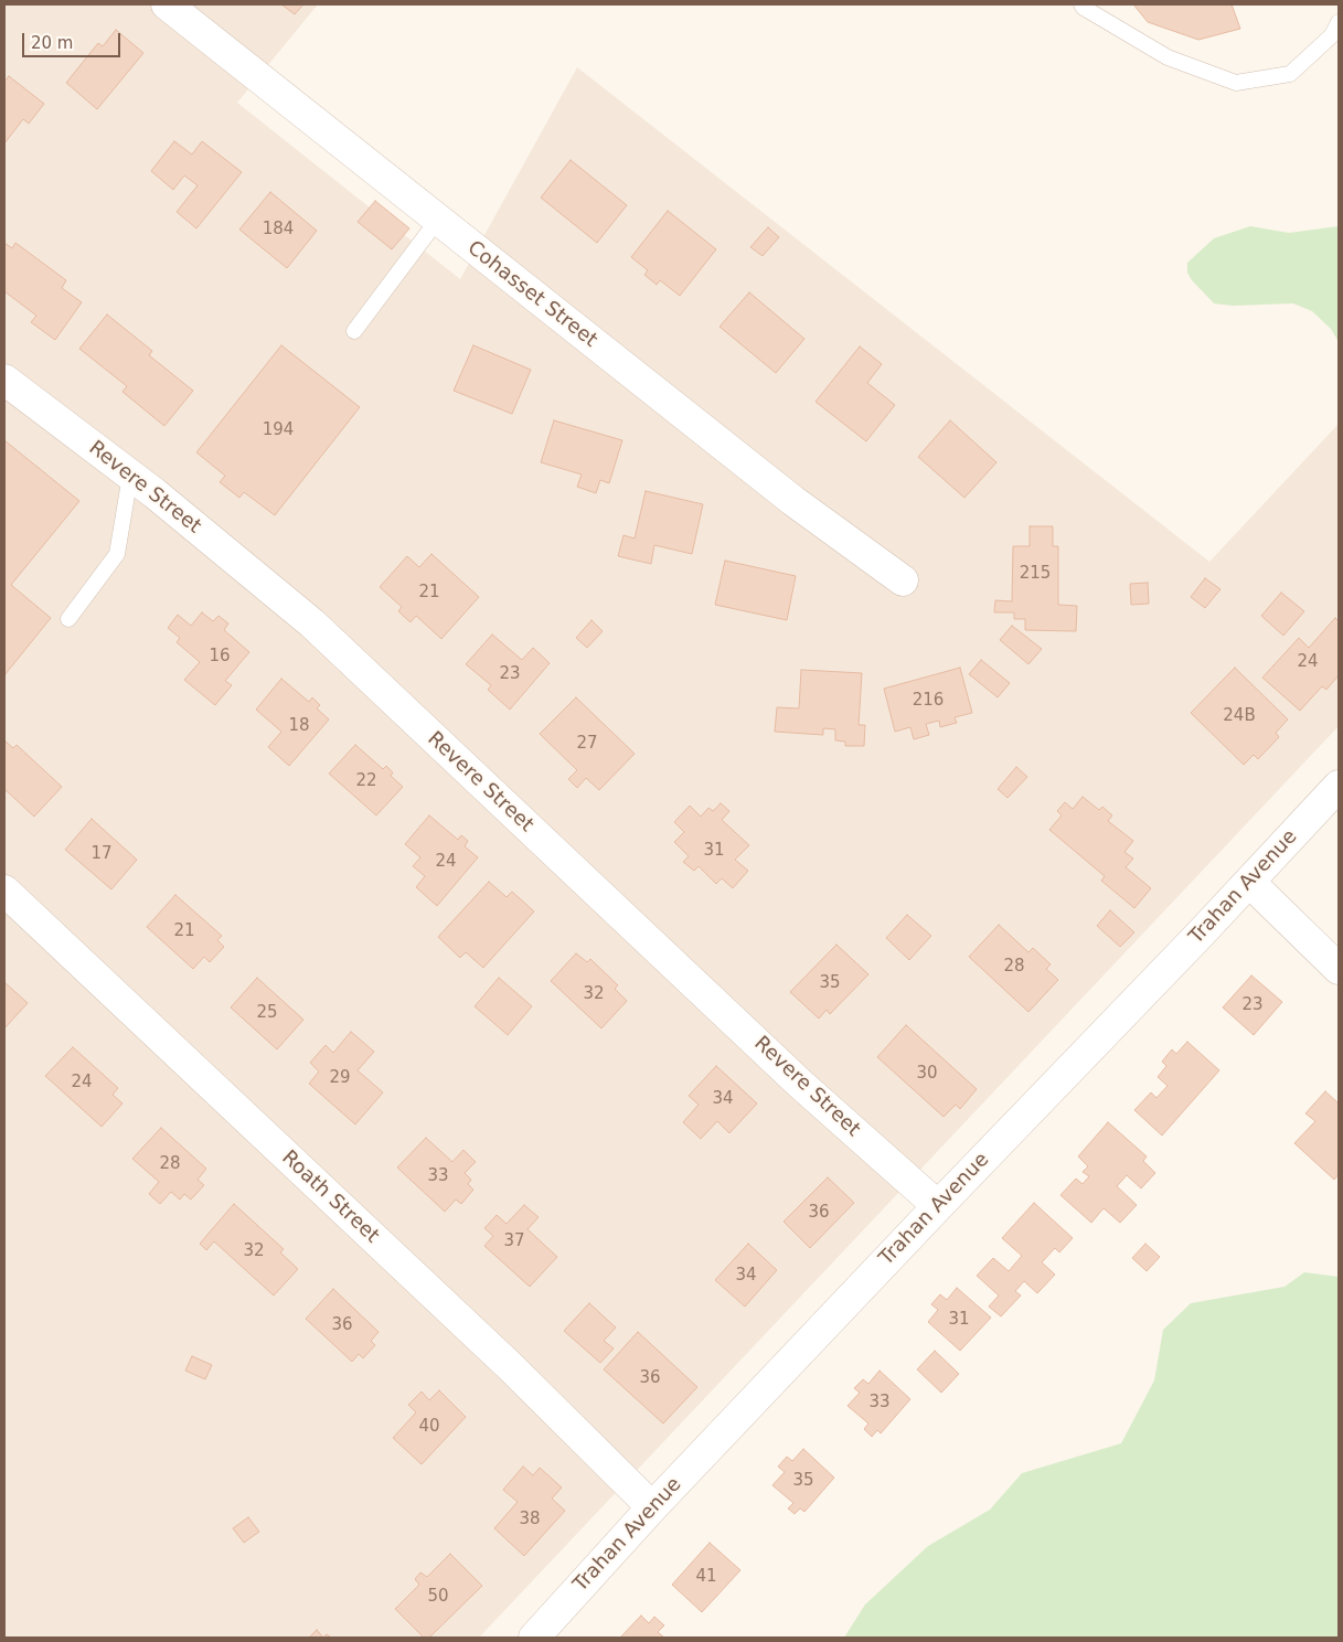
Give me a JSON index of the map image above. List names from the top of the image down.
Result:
{
  "streets": {
    "street": [
      "Cohasset Street",
      "Revere Street",
      "Trahan Avenue",
      "Roath Street"
    ]
  },
  "crossings": [
    ["Revere Street", "Trahan Avenue"],
    ["Trahan Avenue", "Roath Street"]
  ],
  "house_numbers": [
    "184",
    "194",
    "215",
    "21",
    "16",
    "24",
    "23",
    "216",
    "24B",
    "18",
    "27",
    "22",
    "31",
    "17",
    "24",
    "21",
    "28",
    "35",
    "32",
    "23",
    "25",
    "30",
    "29",
    "24",
    "34",
    "28",
    "33",
    "36",
    "37",
    "32",
    "34",
    "31",
    "36",
    "36",
    "33",
    "40",
    "35",
    "38",
    "41",
    "50"
  ],
  "scale_bar": "20 m"
}
